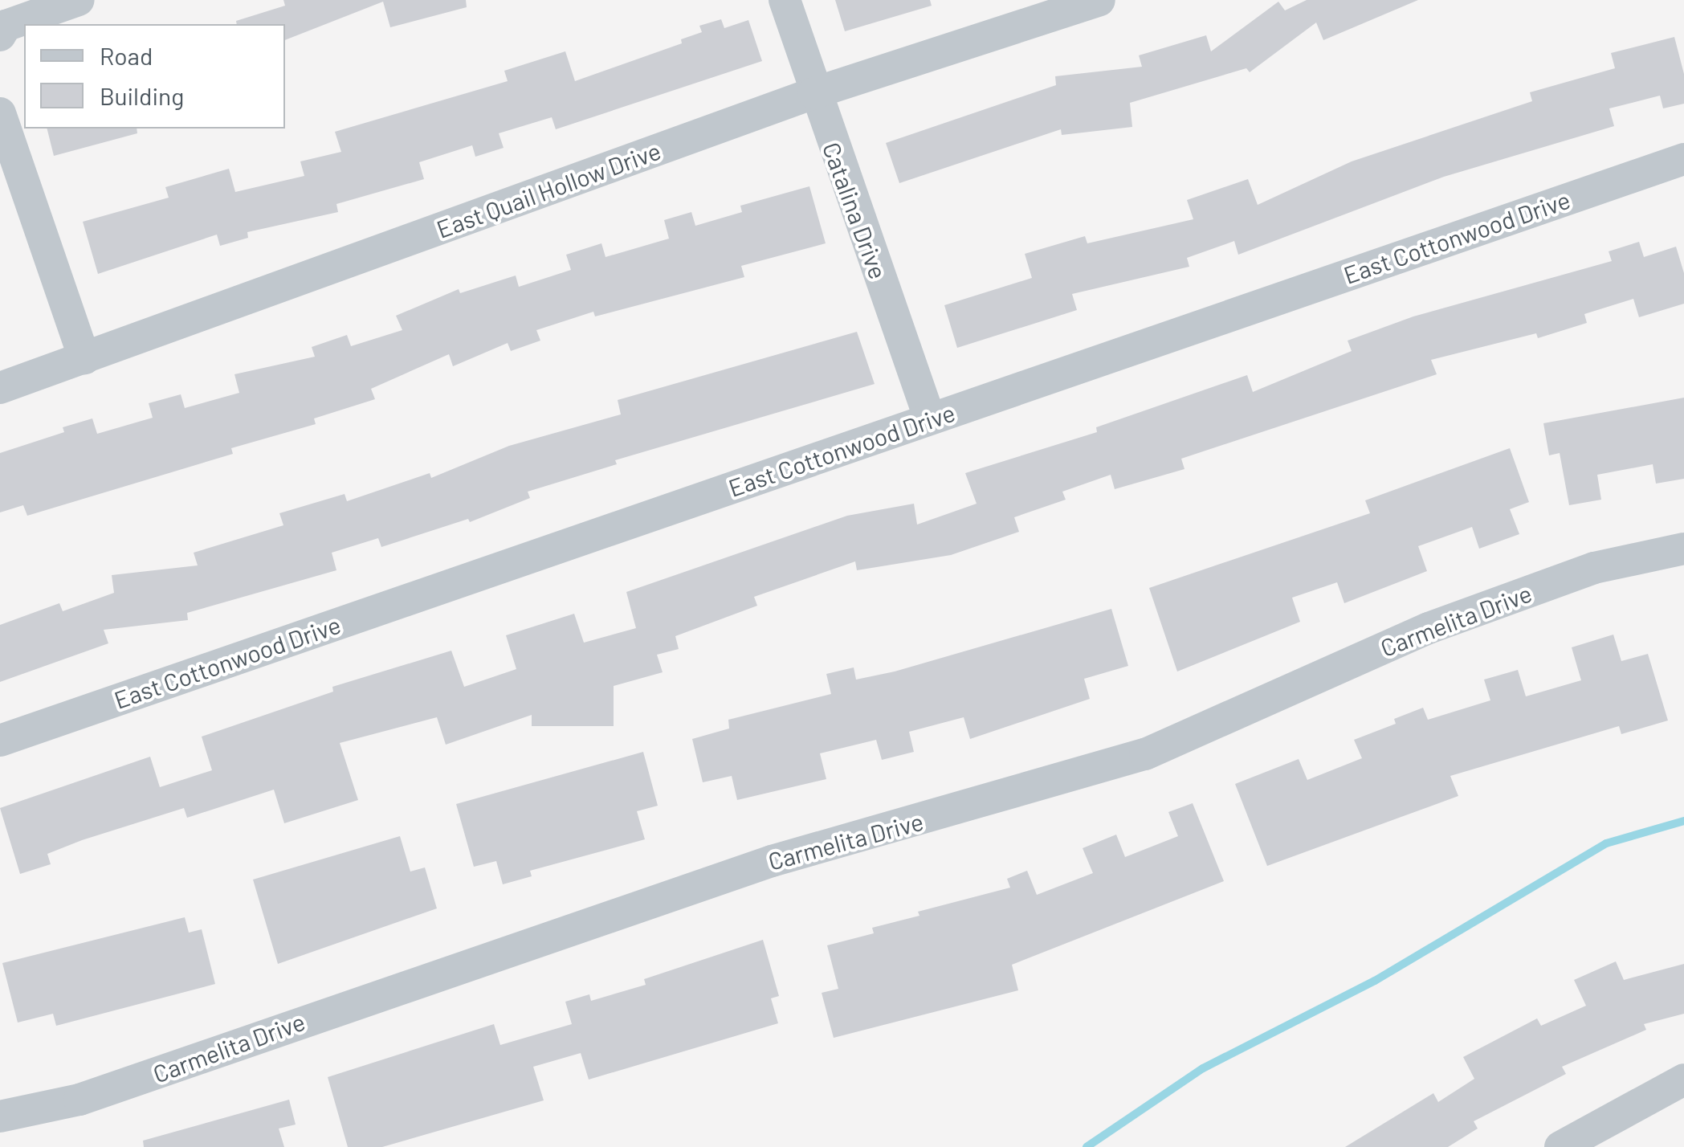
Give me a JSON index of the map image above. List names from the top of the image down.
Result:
{
  "streets": {
    "street": [
      "East Quail Hollow Drive",
      "Catalina Drive",
      "East Cottonwood Drive",
      "Carmelita Drive"
    ]
  },
  "crossings": [
    ["East Quail Hollow Drive", "Catalina Drive"],
    ["Catalina Drive", "East Cottonwood Drive"]
  ],
  "legend": ["Road", "Building"]
}
